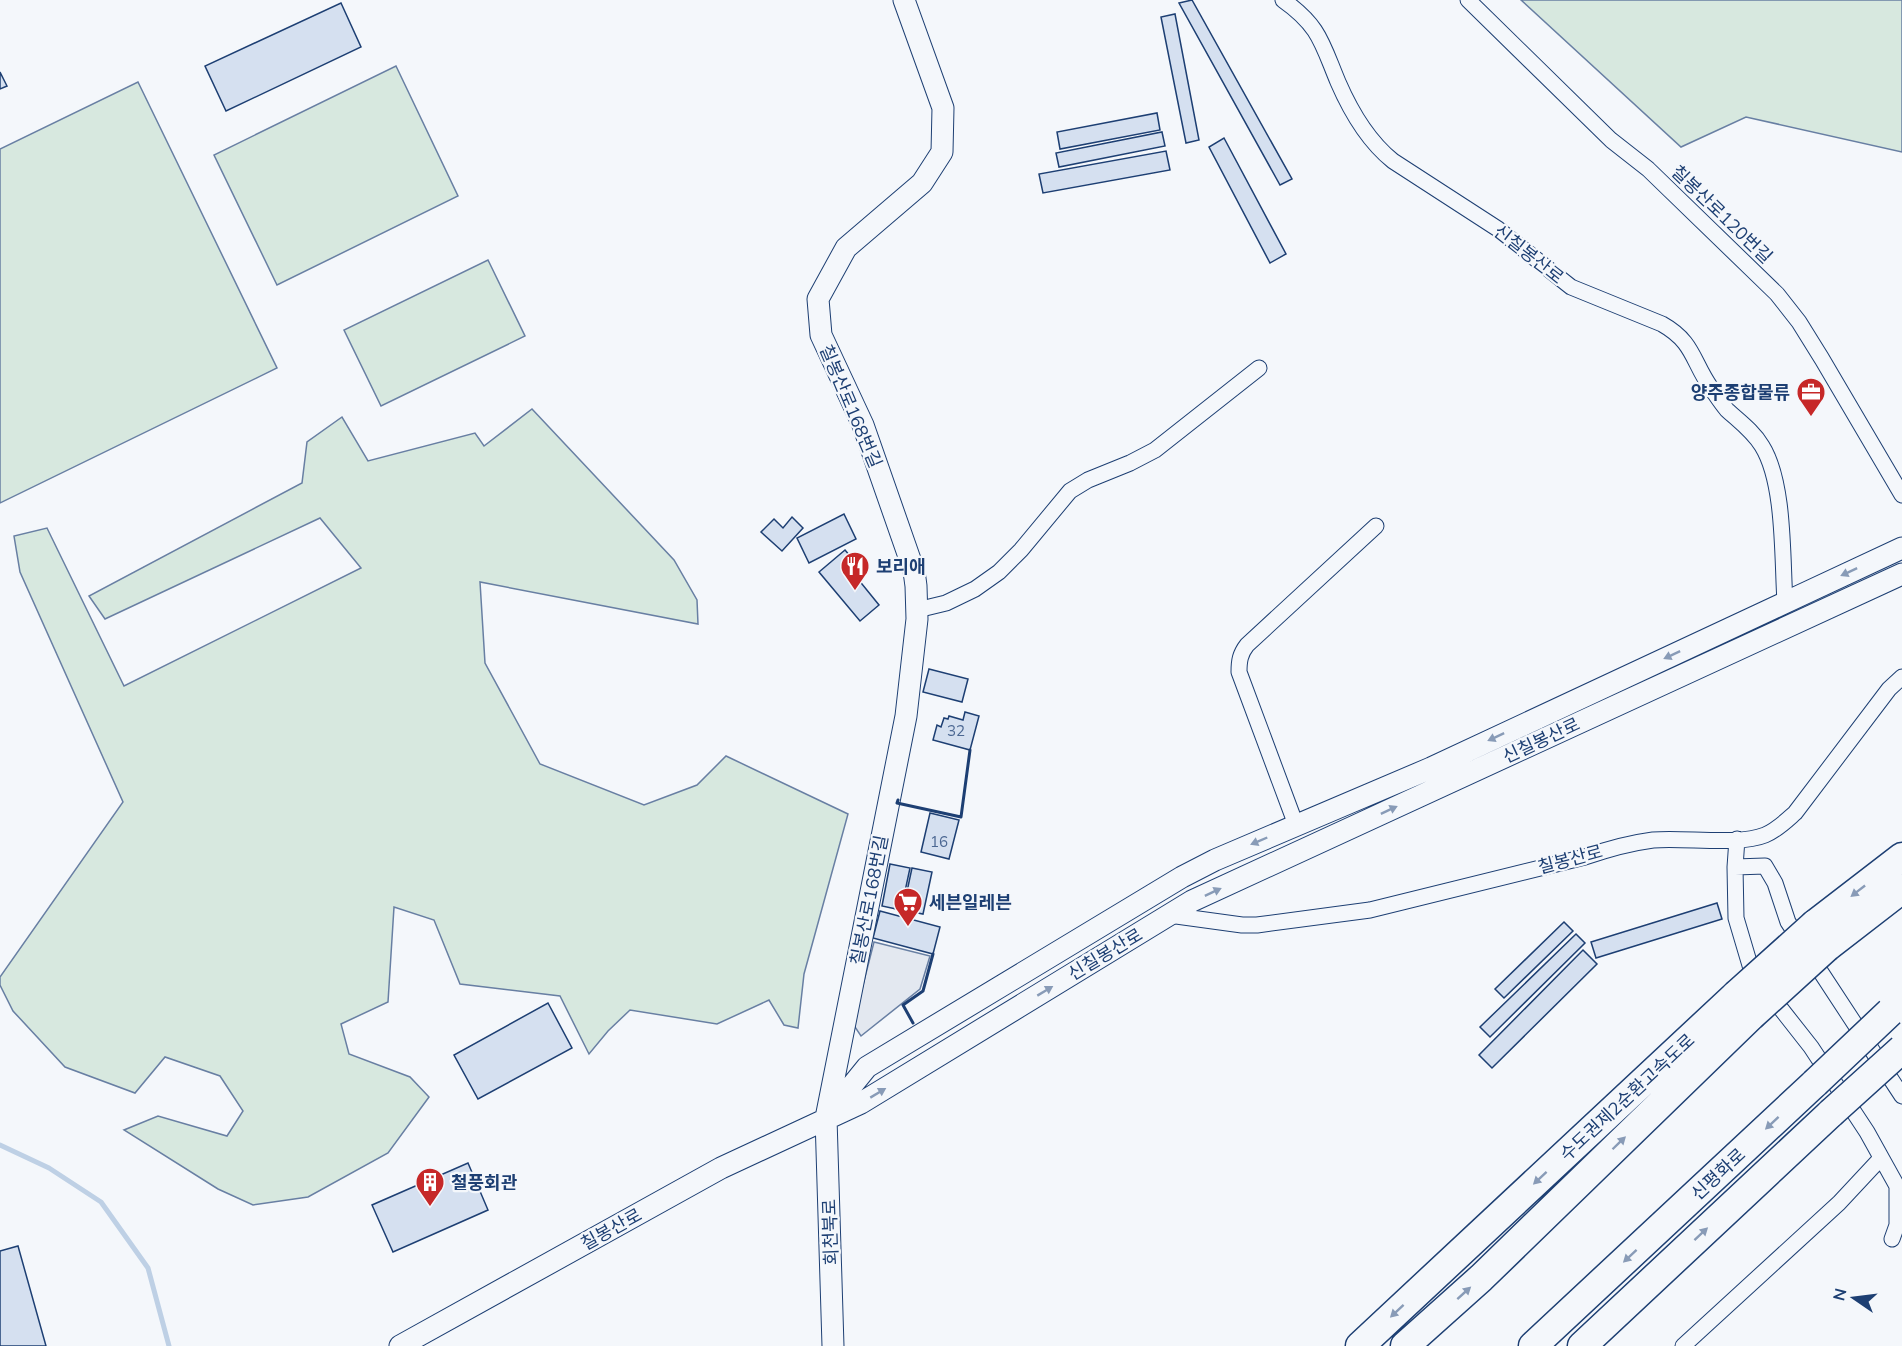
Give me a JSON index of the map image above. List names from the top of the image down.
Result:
{
  "streets": {
    "highway": ["수도권제2순환고속도로", "신평화로"],
    "street": [
      "칠봉산로120번길",
      "신칠봉산로",
      "칠봉산로168번길",
      "칠봉산로",
      "회천북로"
    ]
  },
  "crossings": [
    ["신칠봉산로", "칠봉산로168번길"],
    ["신칠봉산로", "칠봉산로"],
    ["신칠봉산로", "회천북로"],
    ["칠봉산로168번길", "칠봉산로"],
    ["칠봉산로168번길", "회천북로"],
    ["칠봉산로", "회천북로"]
  ],
  "places": {
    "office": ["양주종합물류"],
    "restaurant": ["보리애"],
    "supermarket": ["세븐일레븐"],
    "building": ["철풍회관"]
  },
  "house_numbers": ["32", "16"],
  "north": "left"
}
